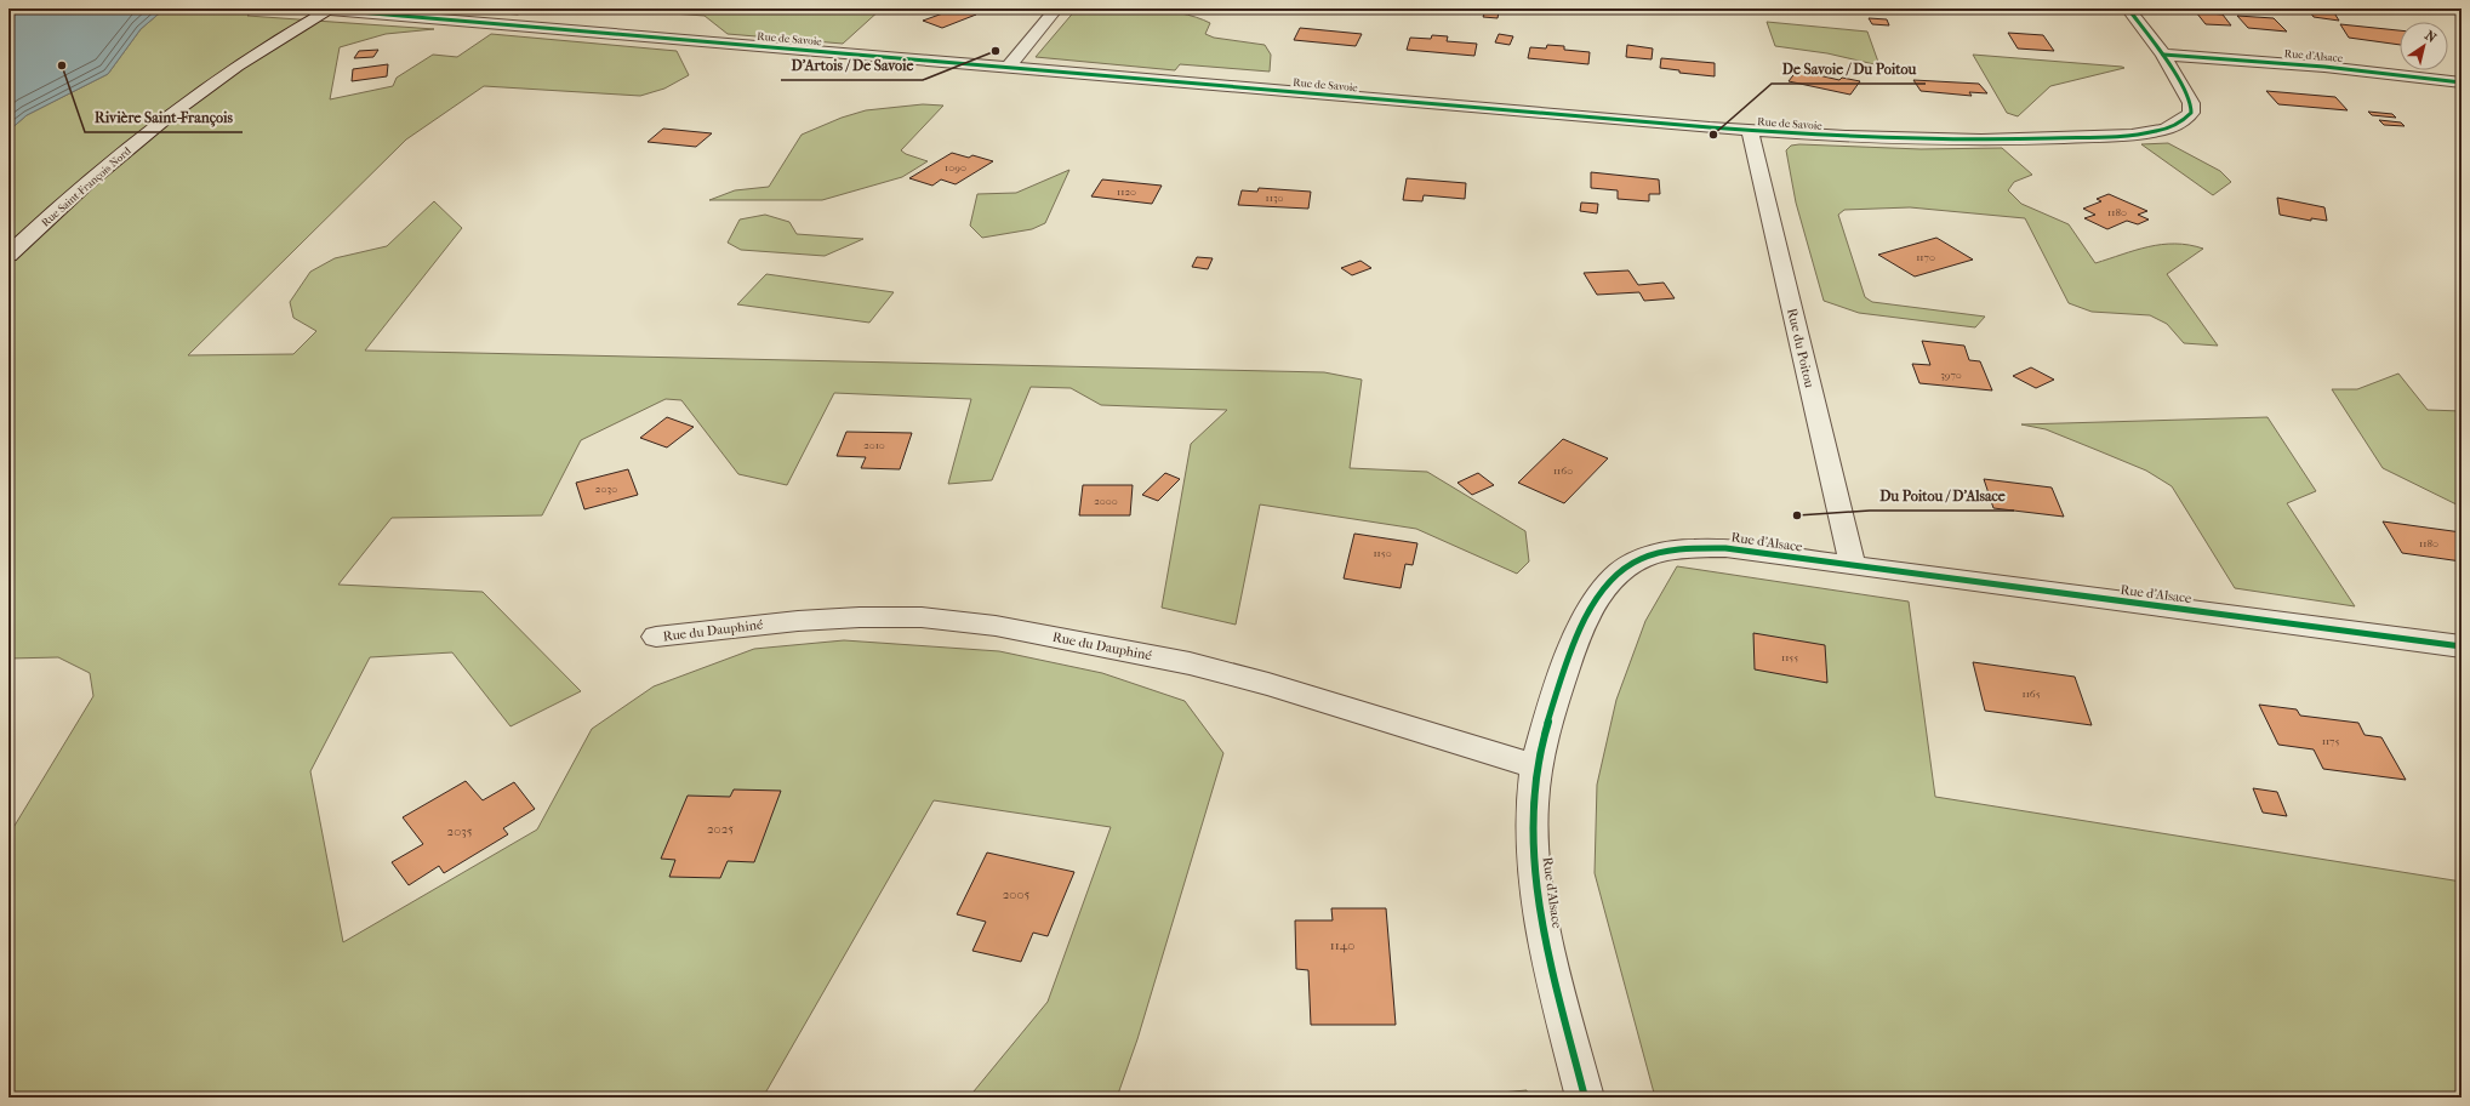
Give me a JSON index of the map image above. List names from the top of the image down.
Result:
{
  "streets": {
    "street": [
      "Rue de Savoie",
      "Rue d'Alsace",
      "Rue Saint-François Nord",
      "Rue du Poitou",
      "Rue du Dauphiné"
    ]
  },
  "crossings": [
    ["Rue de Savoie", "Rue d'Alsace"],
    ["Rue de Savoie", "Rue Saint-François Nord"],
    ["Rue de Savoie", "Rue du Poitou"],
    ["Rue d'Alsace", "Rue du Poitou"],
    ["Rue d'Alsace", "Rue du Dauphiné"]
  ],
  "places": [
    "D'Artois / De Savoie",
    "Rivière Saint-François",
    "De Savoie / Du Poitou",
    "Du Poitou / D'Alsace"
  ],
  "house_numbers": [
    "1090",
    "1120",
    "1130",
    "1180",
    "1170",
    "3970",
    "2010",
    "1160",
    "2030",
    "2000",
    "1180",
    "1150",
    "1155",
    "1165",
    "1175",
    "2025",
    "2035",
    "2005",
    "1140"
  ],
  "north": "top right"
}
